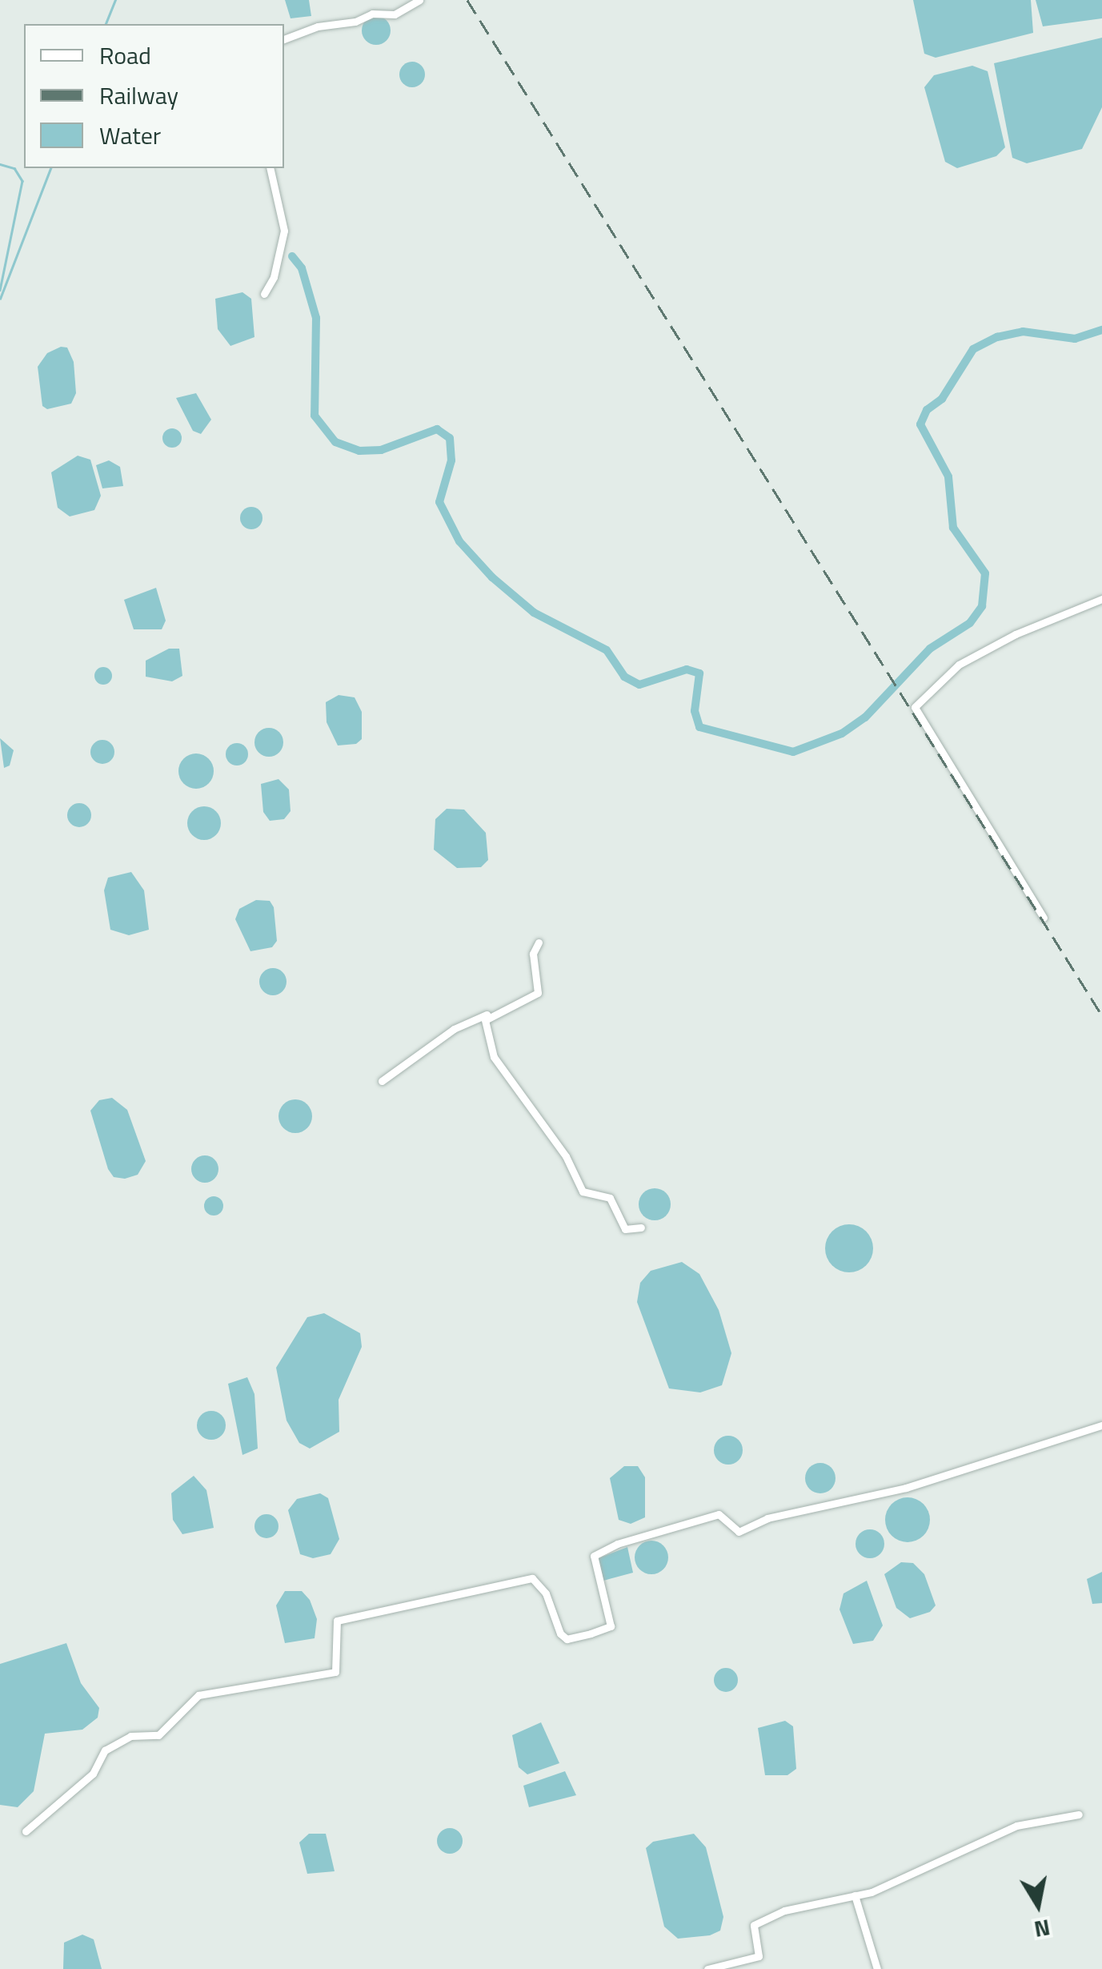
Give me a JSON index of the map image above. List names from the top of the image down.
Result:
{
  "legend": ["Road", "Railway", "Water"],
  "north": "bottom"
}
